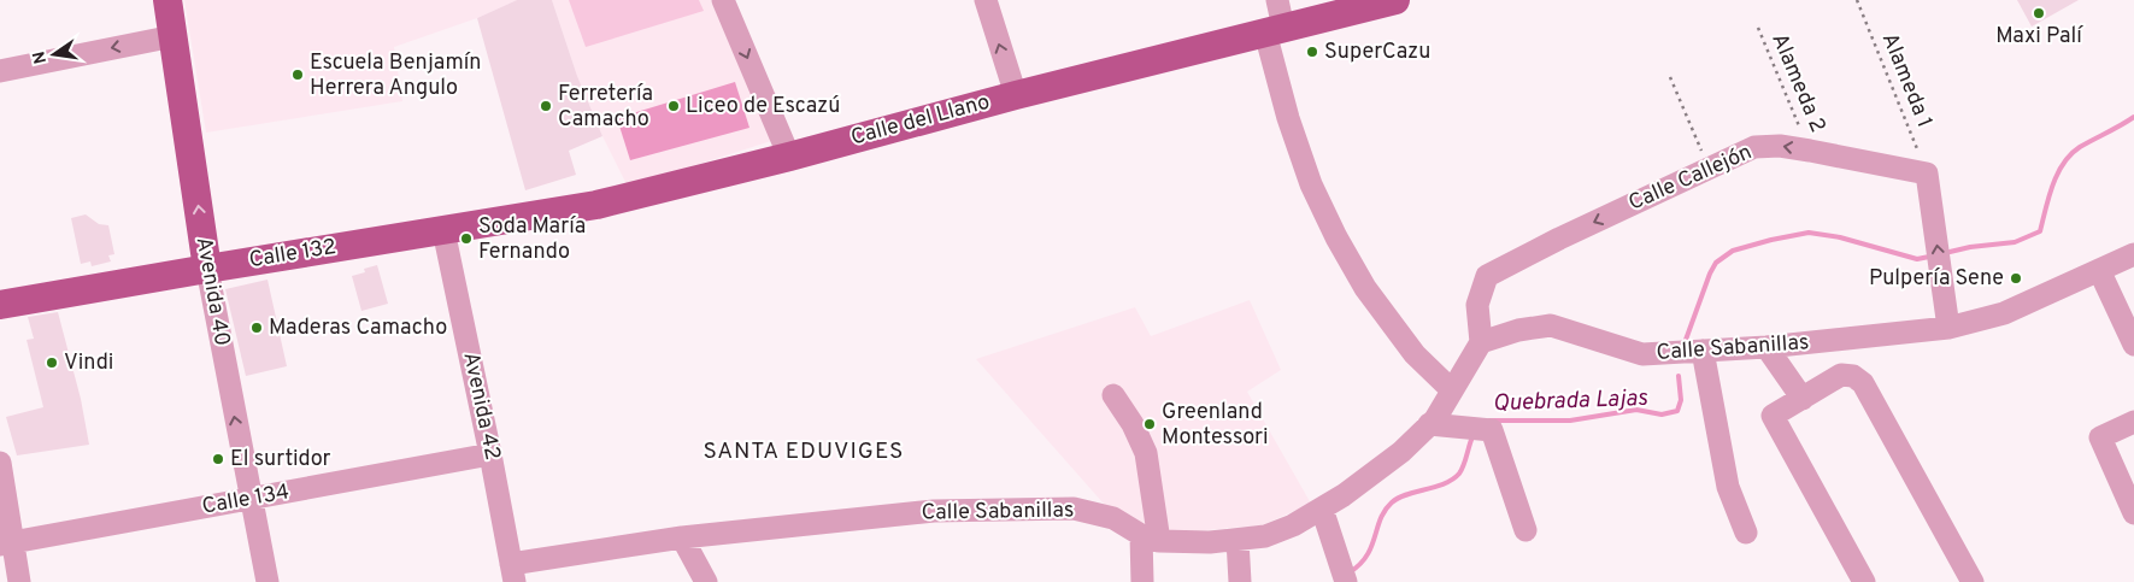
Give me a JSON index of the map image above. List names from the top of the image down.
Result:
{
  "streets": {
    "main road": ["Calle del Llano", "Calle 132", "Avenida 40"],
    "street": [
      "Calle Callejón",
      "Calle Sabanillas",
      "Avenida 42",
      "Calle 134"
    ],
    "path": ["Alameda 1", "Alameda 2"]
  },
  "crossings": [
    ["Alameda 1", "Calle Callejón"],
    ["Alameda 2", "Calle Callejón"],
    ["Calle del Llano", "Calle 132"],
    ["Calle del Llano", "Avenida 42"],
    ["Calle Callejón", "Calle Sabanillas"],
    ["Calle 132", "Avenida 40"],
    ["Calle 132", "Avenida 42"],
    ["Avenida 40", "Calle 134"],
    ["Calle Sabanillas", "Avenida 42"],
    ["Avenida 42", "Calle 134"]
  ],
  "one_way": ["Calle Callejón", "Avenida 40"],
  "districts": ["SANTA EDUVIGES"],
  "water": ["Quebrada Lajas"],
  "places": [
    "Maxi Palí",
    "SuperCazu",
    "Escuela Benjamín Herrera Angulo",
    "Ferretería Camacho",
    "Liceo de Escazú",
    "Soda María Fernando",
    "Pulpería Sene",
    "Maderas Camacho",
    "Vindi",
    "Greenland Montessori",
    "El surtidor"
  ],
  "north": "left"
}
